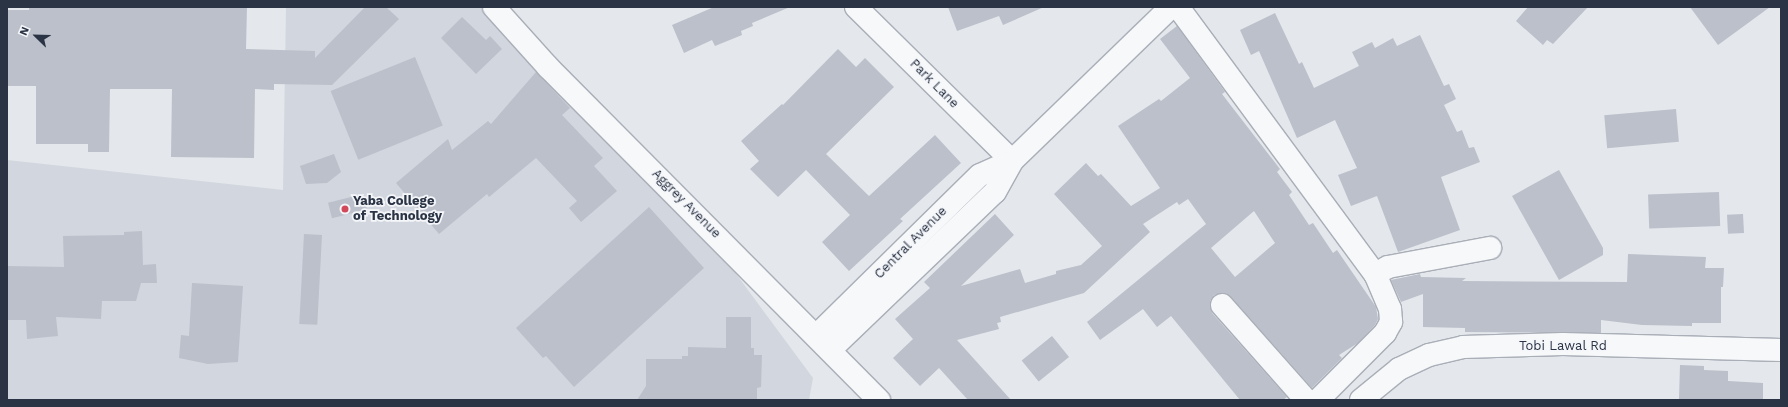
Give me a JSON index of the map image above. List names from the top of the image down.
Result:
{
  "streets": {
    "street": [
      "Park Lane",
      "Aggrey Avenue",
      "Central Avenue",
      "Tobi Lawal Rd"
    ]
  },
  "crossings": [
    ["Park Lane", "Central Avenue"],
    ["Aggrey Avenue", "Central Avenue"]
  ],
  "places": ["Yaba College of Technology"],
  "north": "top left"
}
